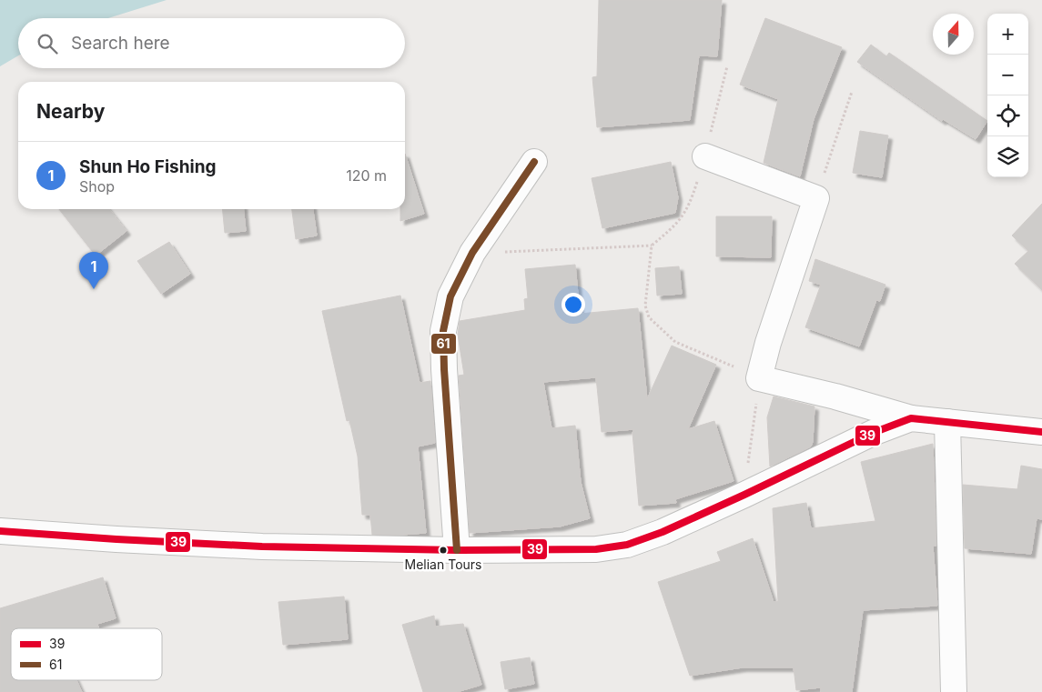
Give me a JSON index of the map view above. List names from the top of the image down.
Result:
{
  "places": ["Melian Tours"],
  "lines": ["transit line 61", "transit line 39"],
  "legend": ["39", "61"],
  "north": "top",
  "page": {
    "map_buttons": ["+", "−"],
    "search": "Search here",
    "heading": "Nearby",
    "list": [
      {
        "mark": "1",
        "name": "Shun Ho Fishing",
        "note": "Shop",
        "value": "120 m"
      }
    ],
    "pins": "1"
  }
}
